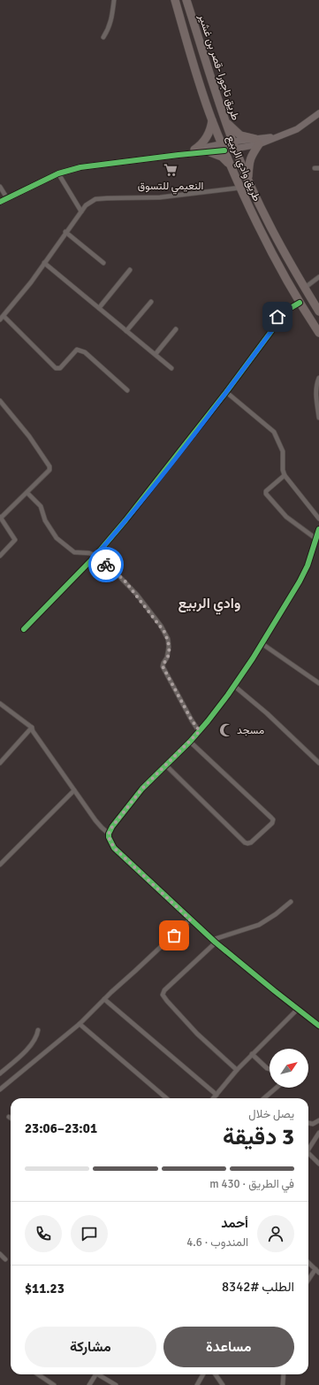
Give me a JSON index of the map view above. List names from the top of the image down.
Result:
{
  "streets": {
    "highway": ["طريق تاجورا -قصر بن غشير", "طريق وادي الربيع"]
  },
  "districts": ["وادي الربيع"],
  "places": {
    "supermarket": ["النعيمي للتسوق"],
    "mosque": ["مسجد"]
  },
  "north": "top right",
  "page": {
    "heading": ["3 دقيقة", "يصل خلال", "23:01–23:06"],
    "panel": [
      "أحمد",
      "المندوب · 4.6",
      "الطلب #8342",
      "$11.23"
    ],
    "bar": "في الطريق · 430 m",
    "buttons": ["مساعدة", "مشاركة"]
  }
}
